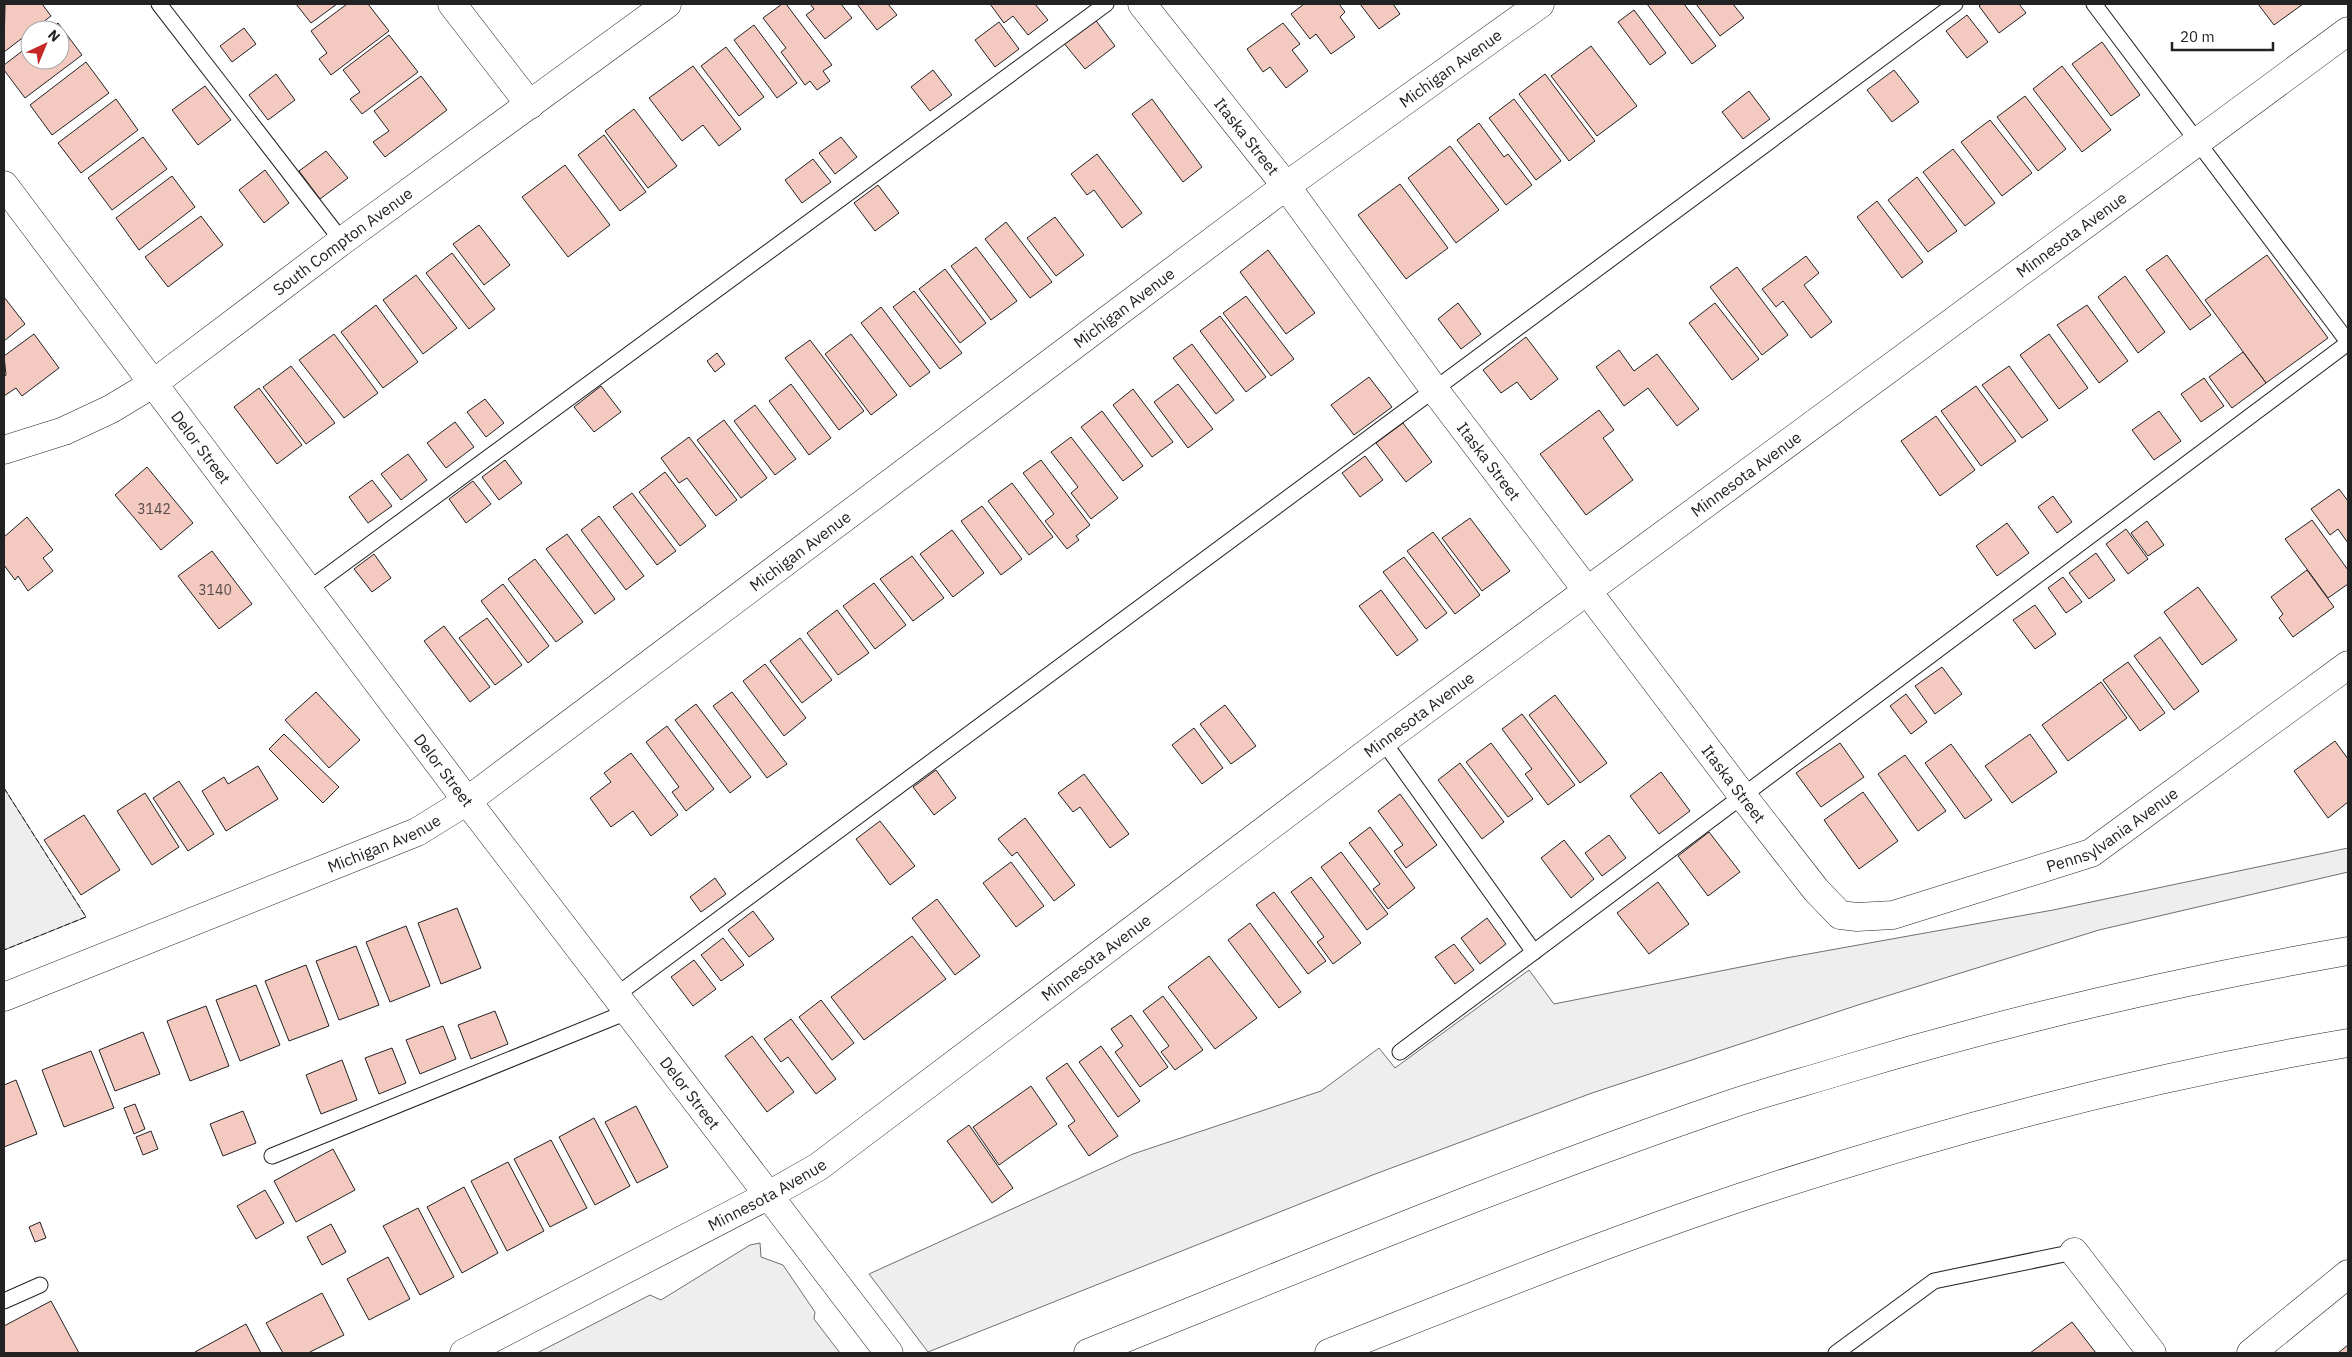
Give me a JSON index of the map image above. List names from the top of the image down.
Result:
{
  "streets": {
    "main road": [
      "Michigan Avenue",
      "Itaska Street",
      "Minnesota Avenue",
      "South Compton Avenue",
      "Delor Street",
      "Pennsylvania Avenue"
    ]
  },
  "crossings": [
    ["Michigan Avenue", "Itaska Street"],
    ["Michigan Avenue", "Delor Street"],
    ["Itaska Street", "Minnesota Avenue"],
    ["Itaska Street", "Pennsylvania Avenue"],
    ["Minnesota Avenue", "Delor Street"],
    ["South Compton Avenue", "Delor Street"]
  ],
  "house_numbers": ["3142", "3140"],
  "scale_bar": "20 m",
  "north": "top right"
}
